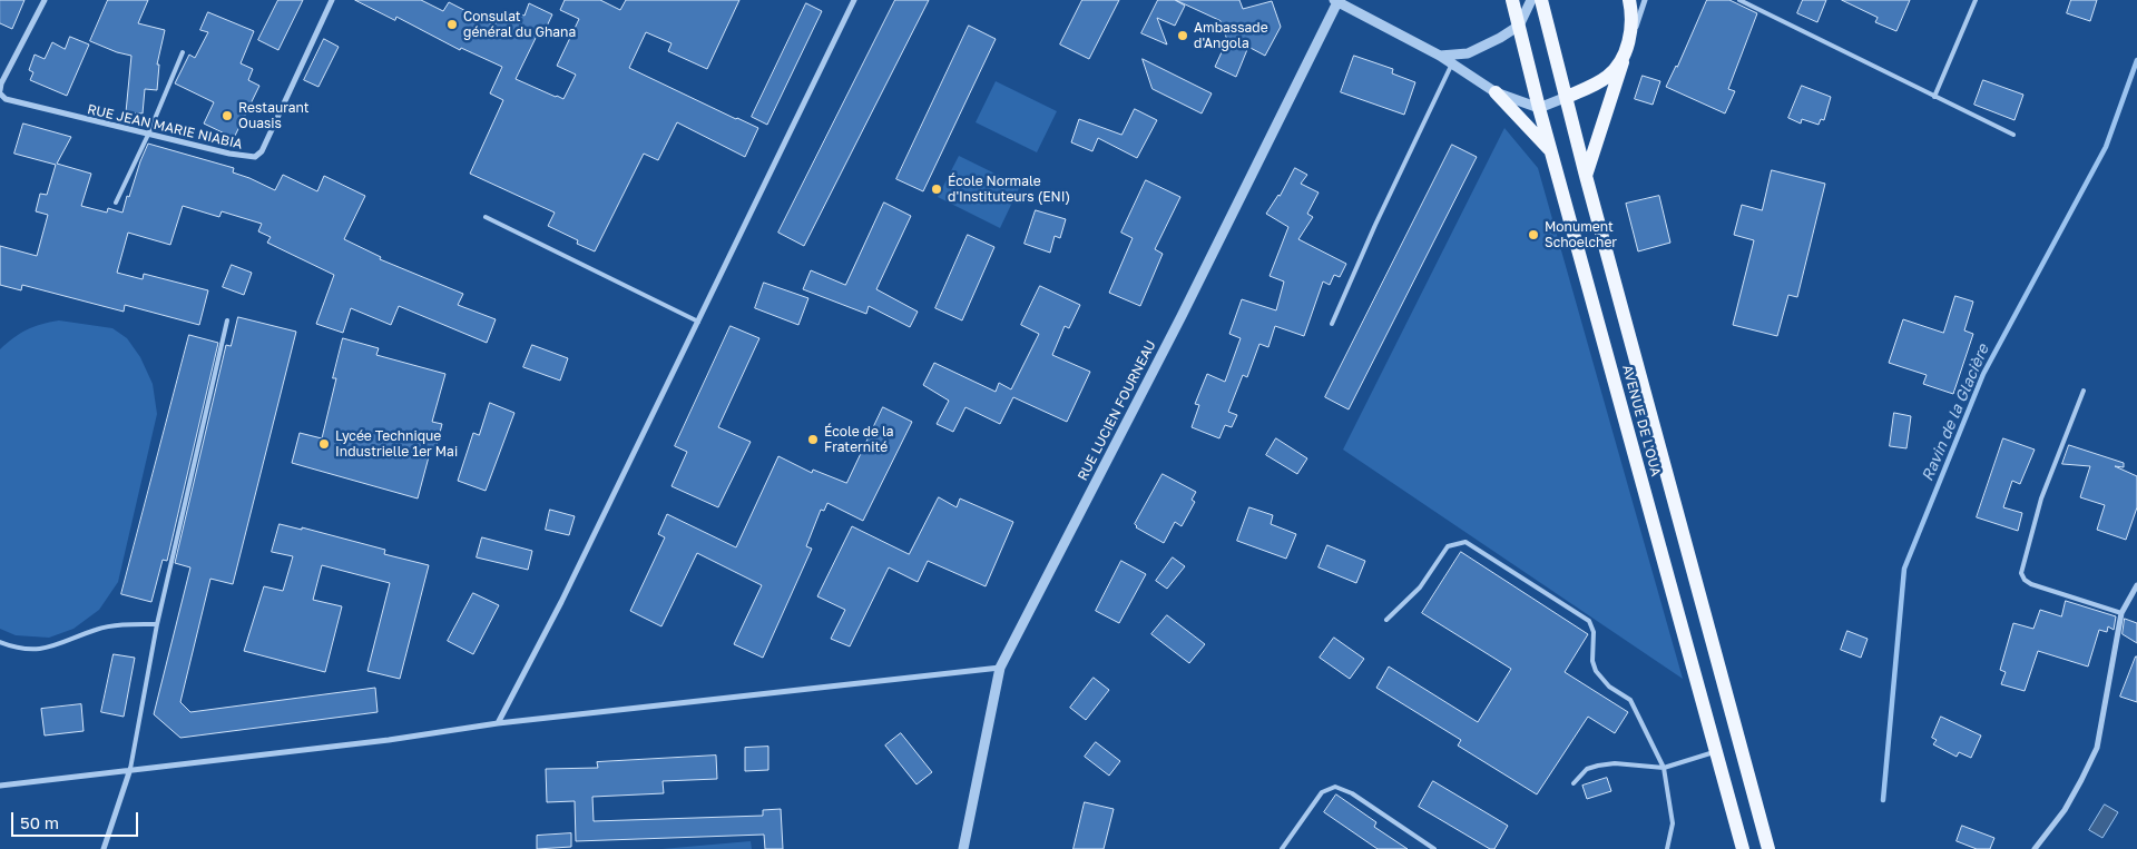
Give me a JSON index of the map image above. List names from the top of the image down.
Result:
{
  "streets": {
    "main road": ["AVENUE DE L'OUA"],
    "street": ["RUE JEAN MARIE NIABIA", "RUE LUCIEN FOURNEAU"]
  },
  "water": ["Ravin de la Glacière"],
  "places": [
    "Consulat général du Ghana",
    "Ambassade d'Angola",
    "Restaurant Ouasis",
    "École Normale d'Instituteurs (ENI)",
    "Monument Schoelcher",
    "École de la Fraternité",
    "Lycée Technique Industrielle 1er Mai"
  ],
  "scale_bar": "50 m"
}
